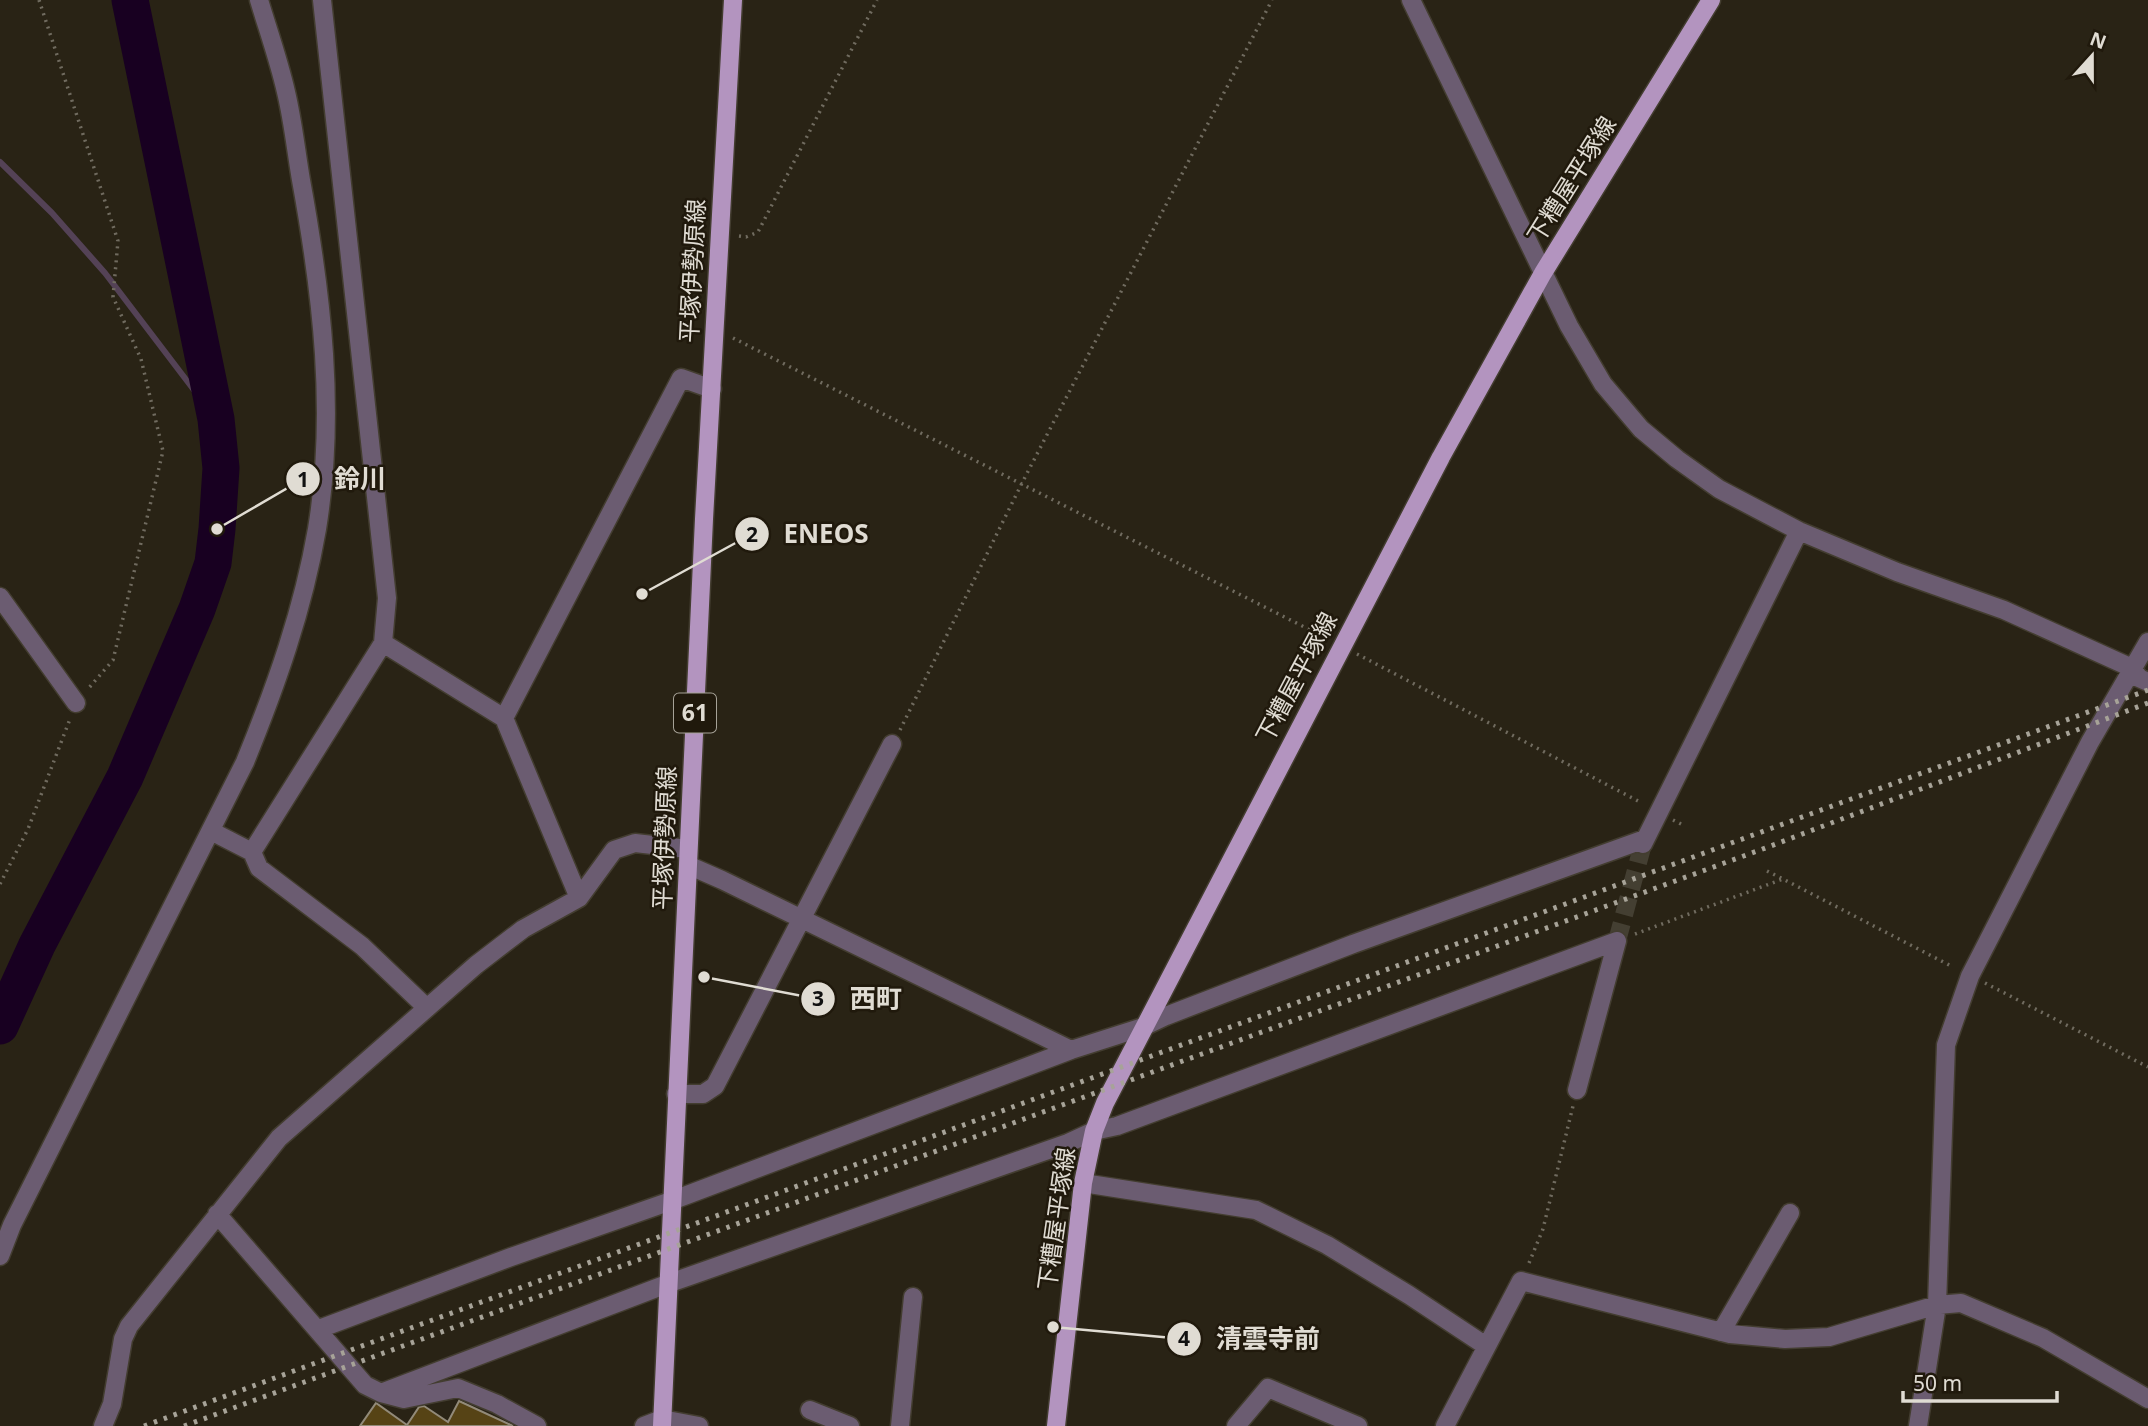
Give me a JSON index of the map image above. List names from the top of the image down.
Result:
{
  "streets": {
    "main road": ["下糟屋平塚線", "平塚伊勢原線", "61"]
  },
  "places": [
    "鈴川",
    "ENEOS",
    "西町",
    "清雲寺前"
  ],
  "scale_bar": "50 m",
  "north": "top"
}
